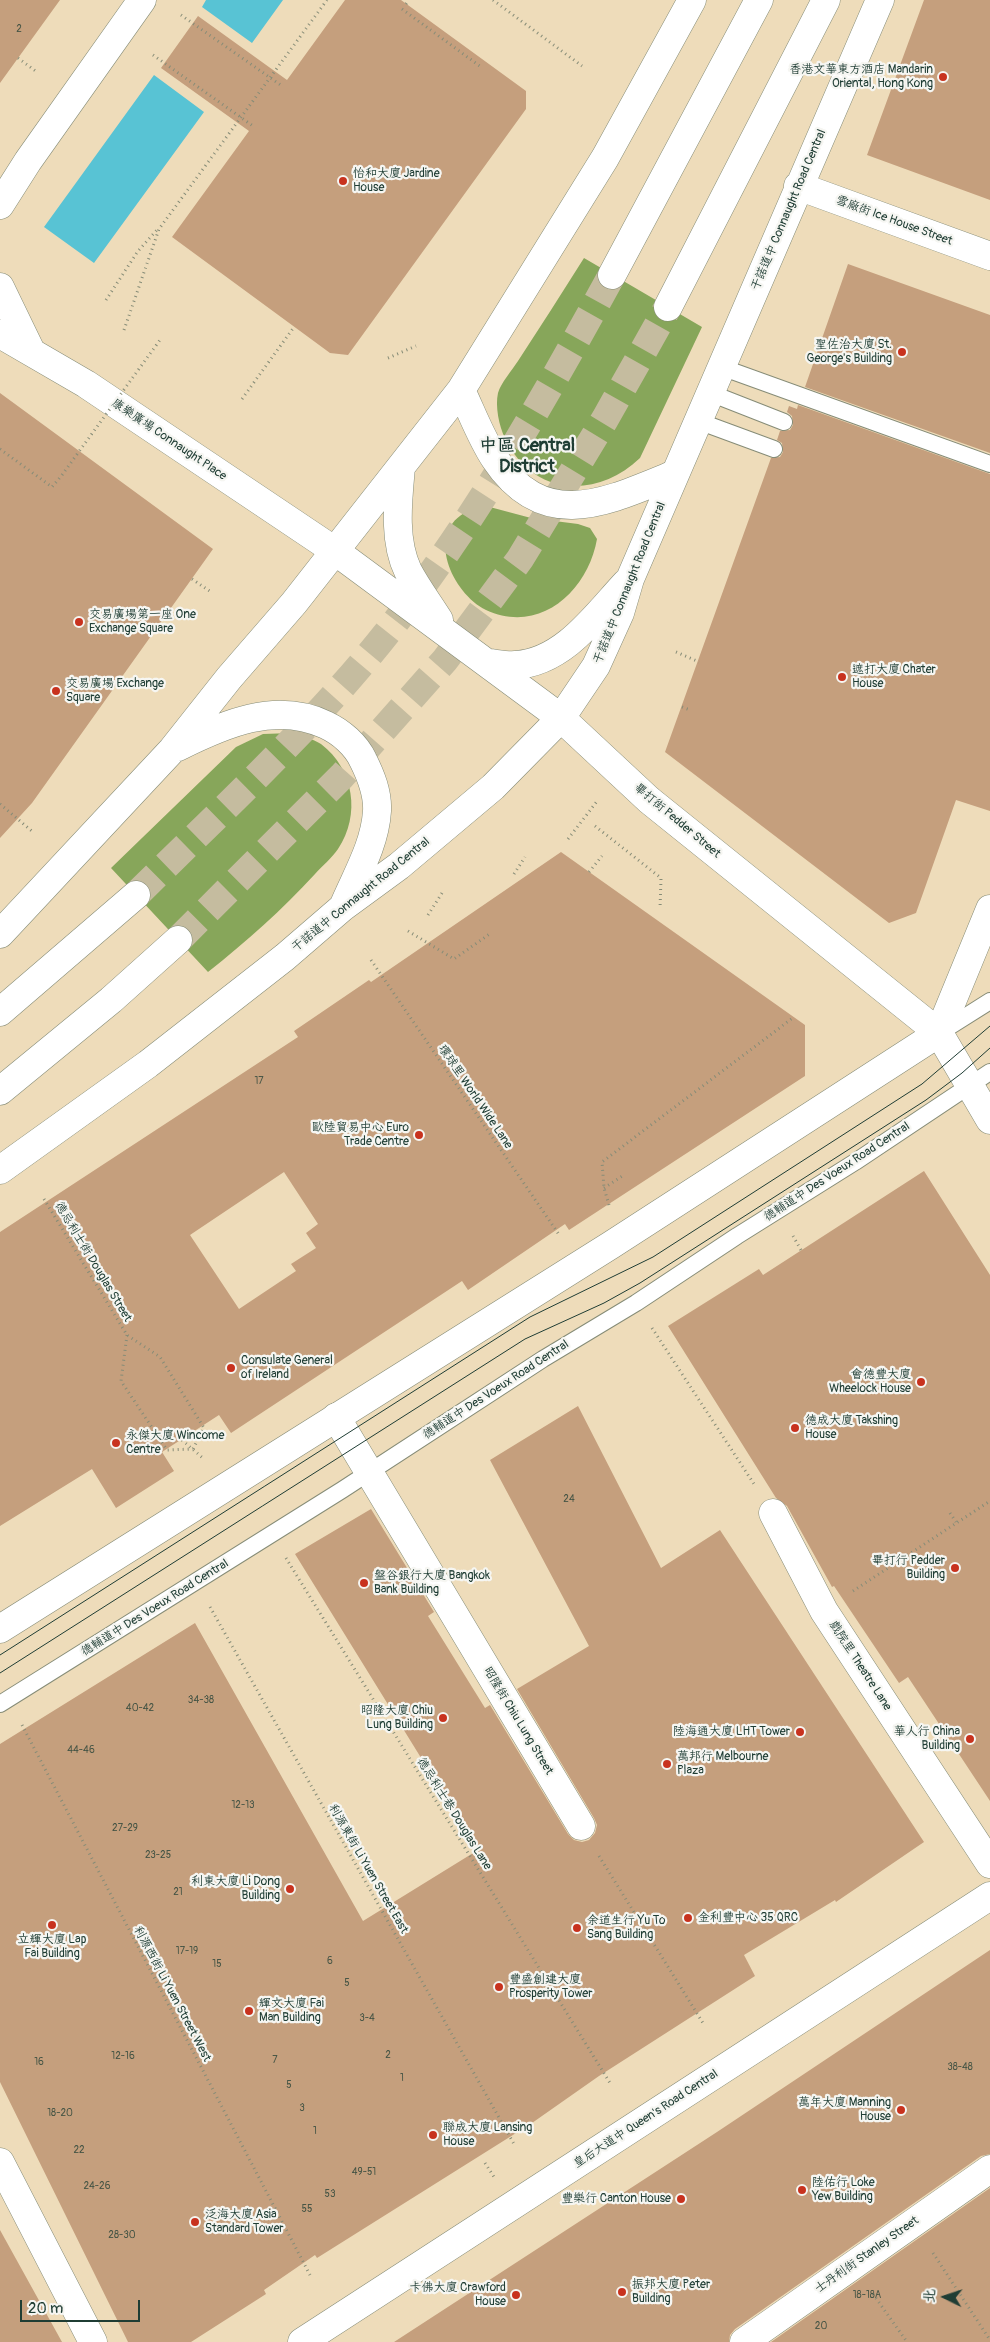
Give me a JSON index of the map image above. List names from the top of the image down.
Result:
{
  "streets": {
    "main road": [
      "干諾道中 Connaught Road Central",
      "雪廠街 Ice House Street",
      "康樂廣場 Connaught Place",
      "畢打街 Pedder Street",
      "戲院里 Theatre Lane",
      "昭隆街 Chiu Lung Street",
      "皇后大道中 Queen's Road Central",
      "士丹利街 Stanley Street"
    ],
    "lane": ["德輔道中 Des Voeux Road Central"],
    "path": [
      "環球里 World Wide Lane",
      "德忌利士街 Douglas Street",
      "德忌利士巷 Douglas Lane",
      "利源東街 Li Yuen Street East",
      "利源西街 Li Yuen Street West"
    ]
  },
  "crossings": [
    ["干諾道中 Connaught Road Central", "雪廠街 Ice House Street"],
    ["干諾道中 Connaught Road Central", "畢打街 Pedder Street"],
    ["康樂廣場 Connaught Place", "畢打街 Pedder Street"],
    ["畢打街 Pedder Street", "德輔道中 Des Voeux Road Central"],
    ["德輔道中 Des Voeux Road Central", "昭隆街 Chiu Lung Street"]
  ],
  "districts": ["中區 Central District"],
  "places": [
    "香港文華東方酒店 Mandarin Oriental, Hong Kong",
    "怡和大廈 Jardine House",
    "聖佐治大廈 St. George's Building",
    "交易廣場第一座 One Exchange Square",
    "遮打大廈 Chater House",
    "交易廣場 Exchange Square",
    "歐陸貿易中心 Euro Trade Centre",
    "Consulate General of Ireland",
    "會德豐大廈 Wheelock House",
    "德成大廈 Takshing House",
    "永傑大廈 Wincome Centre",
    "畢打行 Pedder Building",
    "盤谷銀行大廈 Bangkok Bank Building",
    "昭隆大廈 Chiu Lung Building",
    "陸海通大廈 LHT Tower",
    "華人行 China Building",
    "萬邦行 Melbourne Plaza",
    "利東大廈 Li Dong Building",
    "金利豐中心 35 QRC",
    "立輝大廈 Lap Fai Building",
    "余道生行 Yu To Sang Building",
    "豐盛創建大廈 Prosperity Tower",
    "輝文大廈 Fai Man Building",
    "萬年大廈 Manning House",
    "聯成大廈 Lansing House",
    "陸佑行 Loke Yew Building",
    "豐樂行 Canton House",
    "泛海大廈 Asia Standard Tower",
    "振邦大廈 Peter Building",
    "卡佛大廈 Crawford House"
  ],
  "house_numbers": [
    "2",
    "17",
    "24",
    "34-38",
    "40-42",
    "44-46",
    "12-13",
    "27-29",
    "23-25",
    "21",
    "17-19",
    "6",
    "15",
    "5",
    "3-4",
    "2",
    "12-16",
    "7",
    "16",
    "38-48",
    "1",
    "5",
    "3",
    "18-20",
    "1",
    "22",
    "49-51",
    "24-26",
    "53",
    "55",
    "28-30",
    "18-18A",
    "20"
  ],
  "scale_bar": "20 m",
  "north": "left"
}
